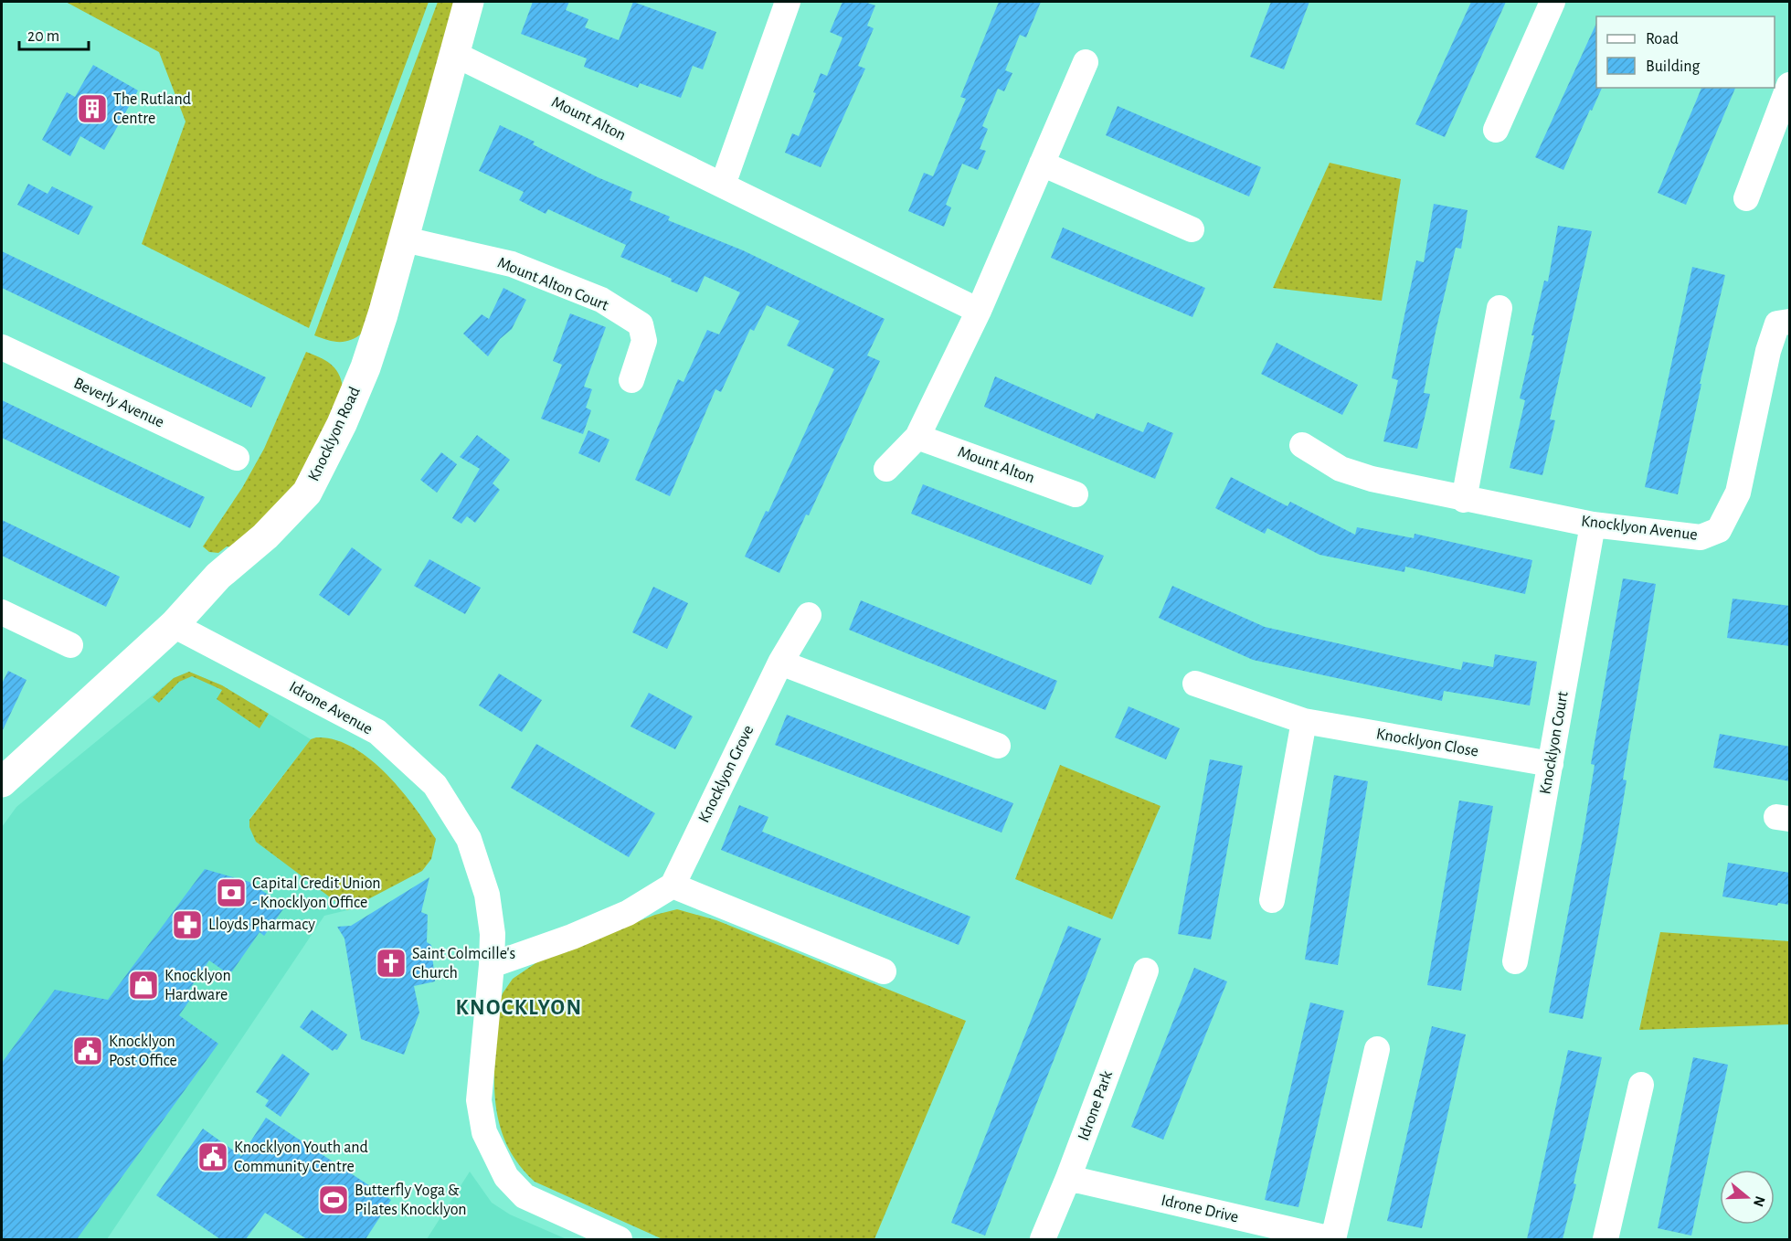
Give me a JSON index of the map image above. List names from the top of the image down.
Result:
{
  "streets": {
    "street": [
      "Mount Alton",
      "Mount Alton Court",
      "Beverly Avenue",
      "Knocklyon Road",
      "Knocklyon Avenue",
      "Idrone Avenue",
      "Knocklyon Close",
      "Knocklyon Court",
      "Knocklyon Grove",
      "Idrone Park",
      "Idrone Drive"
    ]
  },
  "crossings": [
    ["Mount Alton", "Knocklyon Road"],
    ["Mount Alton Court", "Knocklyon Road"],
    ["Knocklyon Road", "Idrone Avenue"],
    ["Knocklyon Avenue", "Knocklyon Court"],
    ["Knocklyon Close", "Knocklyon Court"],
    ["Idrone Park", "Idrone Drive"]
  ],
  "districts": ["KNOCKLYON"],
  "places": {
    "building": ["The Rutland Centre"],
    "bank": ["Capital Credit Union - Knocklyon Office"],
    "pharmacy": ["Lloyds Pharmacy"],
    "church": ["Saint Colmcille's Church"],
    "shop": ["Knocklyon Hardware"],
    "public building": ["Knocklyon Post Office", "Knocklyon Youth and Community Centre"],
    "sports": ["Butterfly Yoga & Pilates Knocklyon"]
  },
  "legend": ["Road", "Building"],
  "scale_bar": "20 m",
  "north": "right"
}
